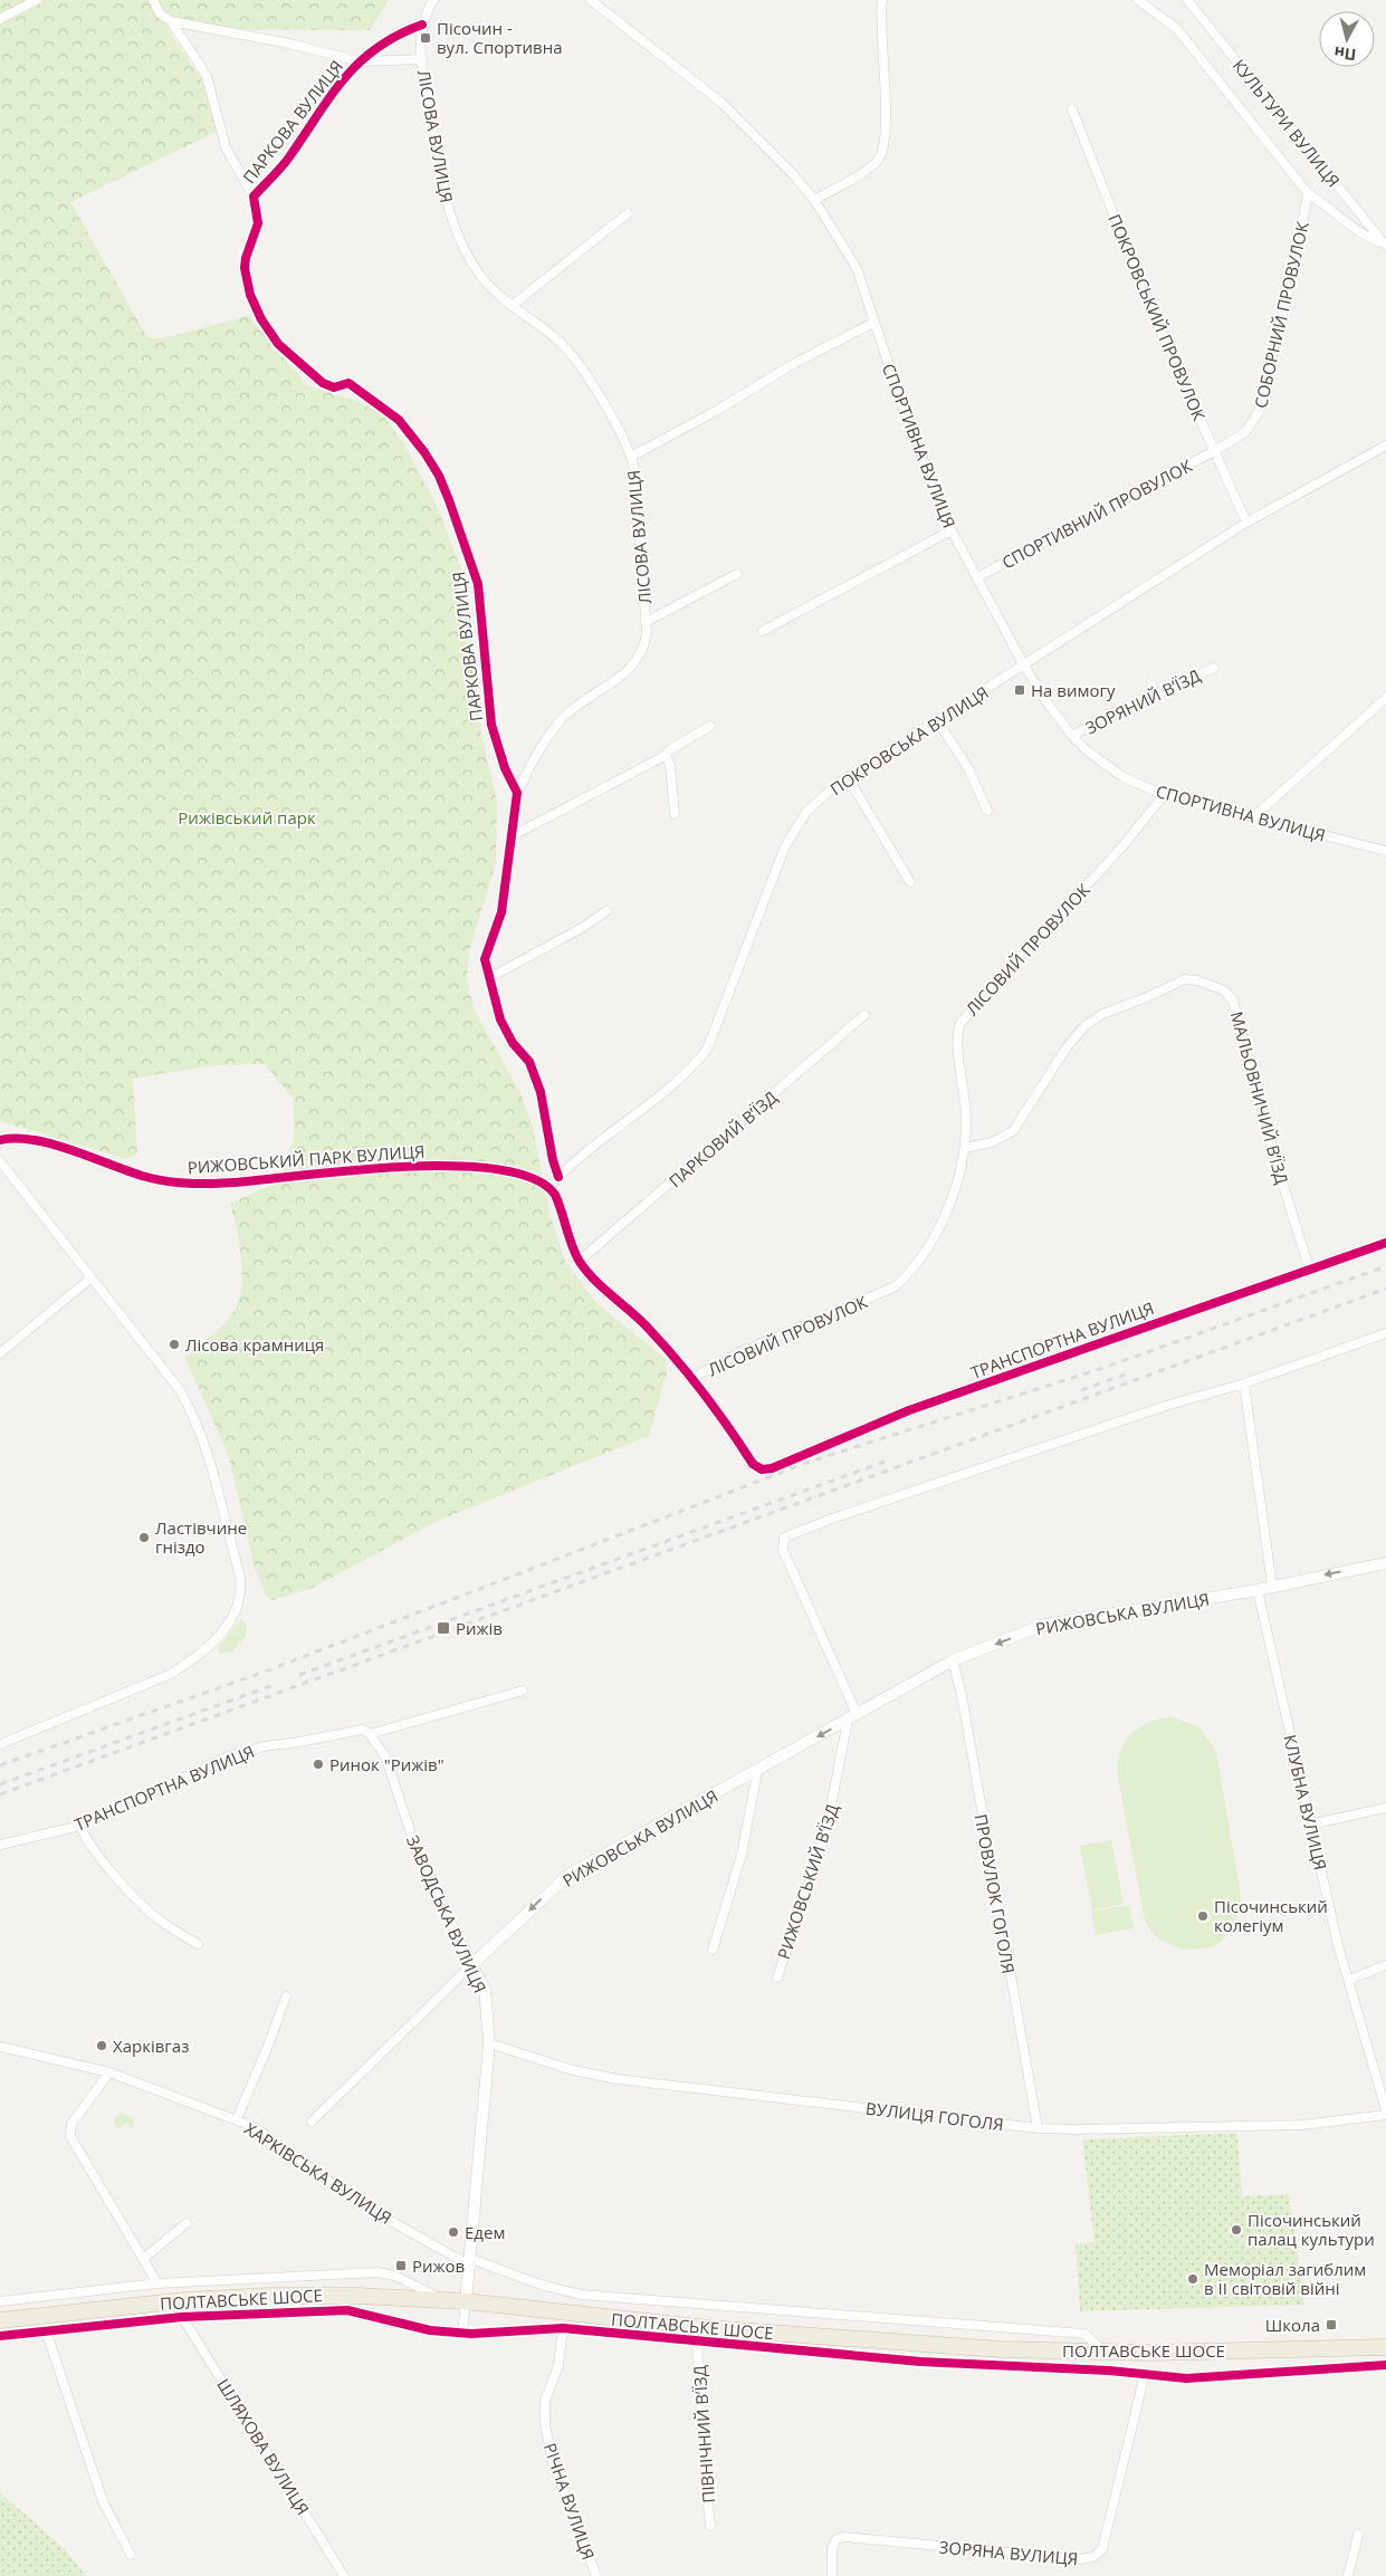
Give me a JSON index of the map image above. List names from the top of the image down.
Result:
{
  "streets": {
    "highway": ["ПОЛТАВСЬКЕ ШОСЕ"],
    "street": [
      "ПАРКОВА ВУЛИЦЯ",
      "КУЛЬТУРИ ВУЛИЦЯ",
      "ЛІСОВА ВУЛИЦЯ",
      "СОБОРНИЙ ПРОВУЛОК",
      "ПОКРОВСЬКИЙ ПРОВУЛОК",
      "СПОРТИВНА ВУЛИЦЯ",
      "СПОРТИВНИЙ ПРОВУЛОК",
      "ЗОРЯНИЙ В’ЇЗД",
      "ПОКРОВСЬКА ВУЛИЦЯ",
      "ЛІСОВИЙ ПРОВУЛОК",
      "МАЛЬОВНИЧИЙ В’ЇЗД",
      "ПАРКОВИЙ В’ЇЗД",
      "РИЖОВСЬКИЙ ПАРК ВУЛИЦЯ",
      "ТРАНСПОРТНА ВУЛИЦЯ",
      "РИЖОВСЬКА ВУЛИЦЯ",
      "КЛУБНА ВУЛИЦЯ",
      "РИЖОВСЬКИЙ В’ЇЗД",
      "ПРОВУЛОК ГОГОЛЯ",
      "ЗАВОДСЬКА ВУЛИЦЯ",
      "ВУЛИЦЯ ГОГОЛЯ",
      "ХАРКІВСЬКА ВУЛИЦЯ",
      "ПІВНІЧНИЙ В’ЇЗД",
      "ШЛЯХОВА ВУЛИЦЯ",
      "РІЧНА ВУЛИЦЯ",
      "ЗОРЯНА ВУЛИЦЯ"
    ]
  },
  "crossings": [
    ["ПАРКОВА ВУЛИЦЯ", "ЛІСОВА ВУЛИЦЯ"],
    ["КУЛЬТУРИ ВУЛИЦЯ", "СОБОРНИЙ ПРОВУЛОК"],
    ["СОБОРНИЙ ПРОВУЛОК", "ПОКРОВСЬКИЙ ПРОВУЛОК"],
    ["СОБОРНИЙ ПРОВУЛОК", "СПОРТИВНИЙ ПРОВУЛОК"],
    ["ПОКРОВСЬКИЙ ПРОВУЛОК", "СПОРТИВНИЙ ПРОВУЛОК"],
    ["ПОКРОВСЬКИЙ ПРОВУЛОК", "ПОКРОВСЬКА ВУЛИЦЯ"],
    ["СПОРТИВНА ВУЛИЦЯ", "СПОРТИВНИЙ ПРОВУЛОК"],
    ["СПОРТИВНА ВУЛИЦЯ", "ЗОРЯНИЙ В’ЇЗД"],
    ["СПОРТИВНА ВУЛИЦЯ", "ПОКРОВСЬКА ВУЛИЦЯ"],
    ["СПОРТИВНА ВУЛИЦЯ", "ЛІСОВИЙ ПРОВУЛОК"],
    ["ПОКРОВСЬКА ВУЛИЦЯ", "РИЖОВСЬКИЙ ПАРК ВУЛИЦЯ"],
    ["ЛІСОВИЙ ПРОВУЛОК", "МАЛЬОВНИЧИЙ В’ЇЗД"],
    ["ЛІСОВИЙ ПРОВУЛОК", "ТРАНСПОРТНА ВУЛИЦЯ"],
    ["МАЛЬОВНИЧИЙ В’ЇЗД", "ТРАНСПОРТНА ВУЛИЦЯ"],
    ["ТРАНСПОРТНА ВУЛИЦЯ", "ЗАВОДСЬКА ВУЛИЦЯ"],
    ["РИЖОВСЬКА ВУЛИЦЯ", "КЛУБНА ВУЛИЦЯ"],
    ["РИЖОВСЬКА ВУЛИЦЯ", "РИЖОВСЬКИЙ В’ЇЗД"],
    ["РИЖОВСЬКА ВУЛИЦЯ", "ПРОВУЛОК ГОГОЛЯ"],
    ["РИЖОВСЬКА ВУЛИЦЯ", "ЗАВОДСЬКА ВУЛИЦЯ"],
    ["КЛУБНА ВУЛИЦЯ", "ВУЛИЦЯ ГОГОЛЯ"],
    ["ПРОВУЛОК ГОГОЛЯ", "ВУЛИЦЯ ГОГОЛЯ"],
    ["ЗАВОДСЬКА ВУЛИЦЯ", "ВУЛИЦЯ ГОГОЛЯ"],
    ["ЗАВОДСЬКА ВУЛИЦЯ", "ХАРКІВСЬКА ВУЛИЦЯ"],
    ["ЗАВОДСЬКА ВУЛИЦЯ", "ПОЛТАВСЬКЕ ШОСЕ"],
    ["ХАРКІВСЬКА ВУЛИЦЯ", "ПОЛТАВСЬКЕ ШОСЕ"]
  ],
  "one_way": ["РИЖОВСЬКА ВУЛИЦЯ"],
  "parks": ["Рижівський парк"],
  "places": {
    "transit": [
      "Пісочин - вул. Спортивна",
      "На вимогу",
      "Рижів",
      "Рижов",
      "Школа"
    ],
    "other": [
      "Лісова крамниця",
      "Ластівчине гніздо",
      "Ринок \"Рижів\"",
      "Пісочинський колегіум",
      "Харківгаз",
      "Пісочинський палац культури",
      "Едем",
      "Меморіал загиблим в II світовій війні"
    ]
  },
  "north": "bottom"
}
